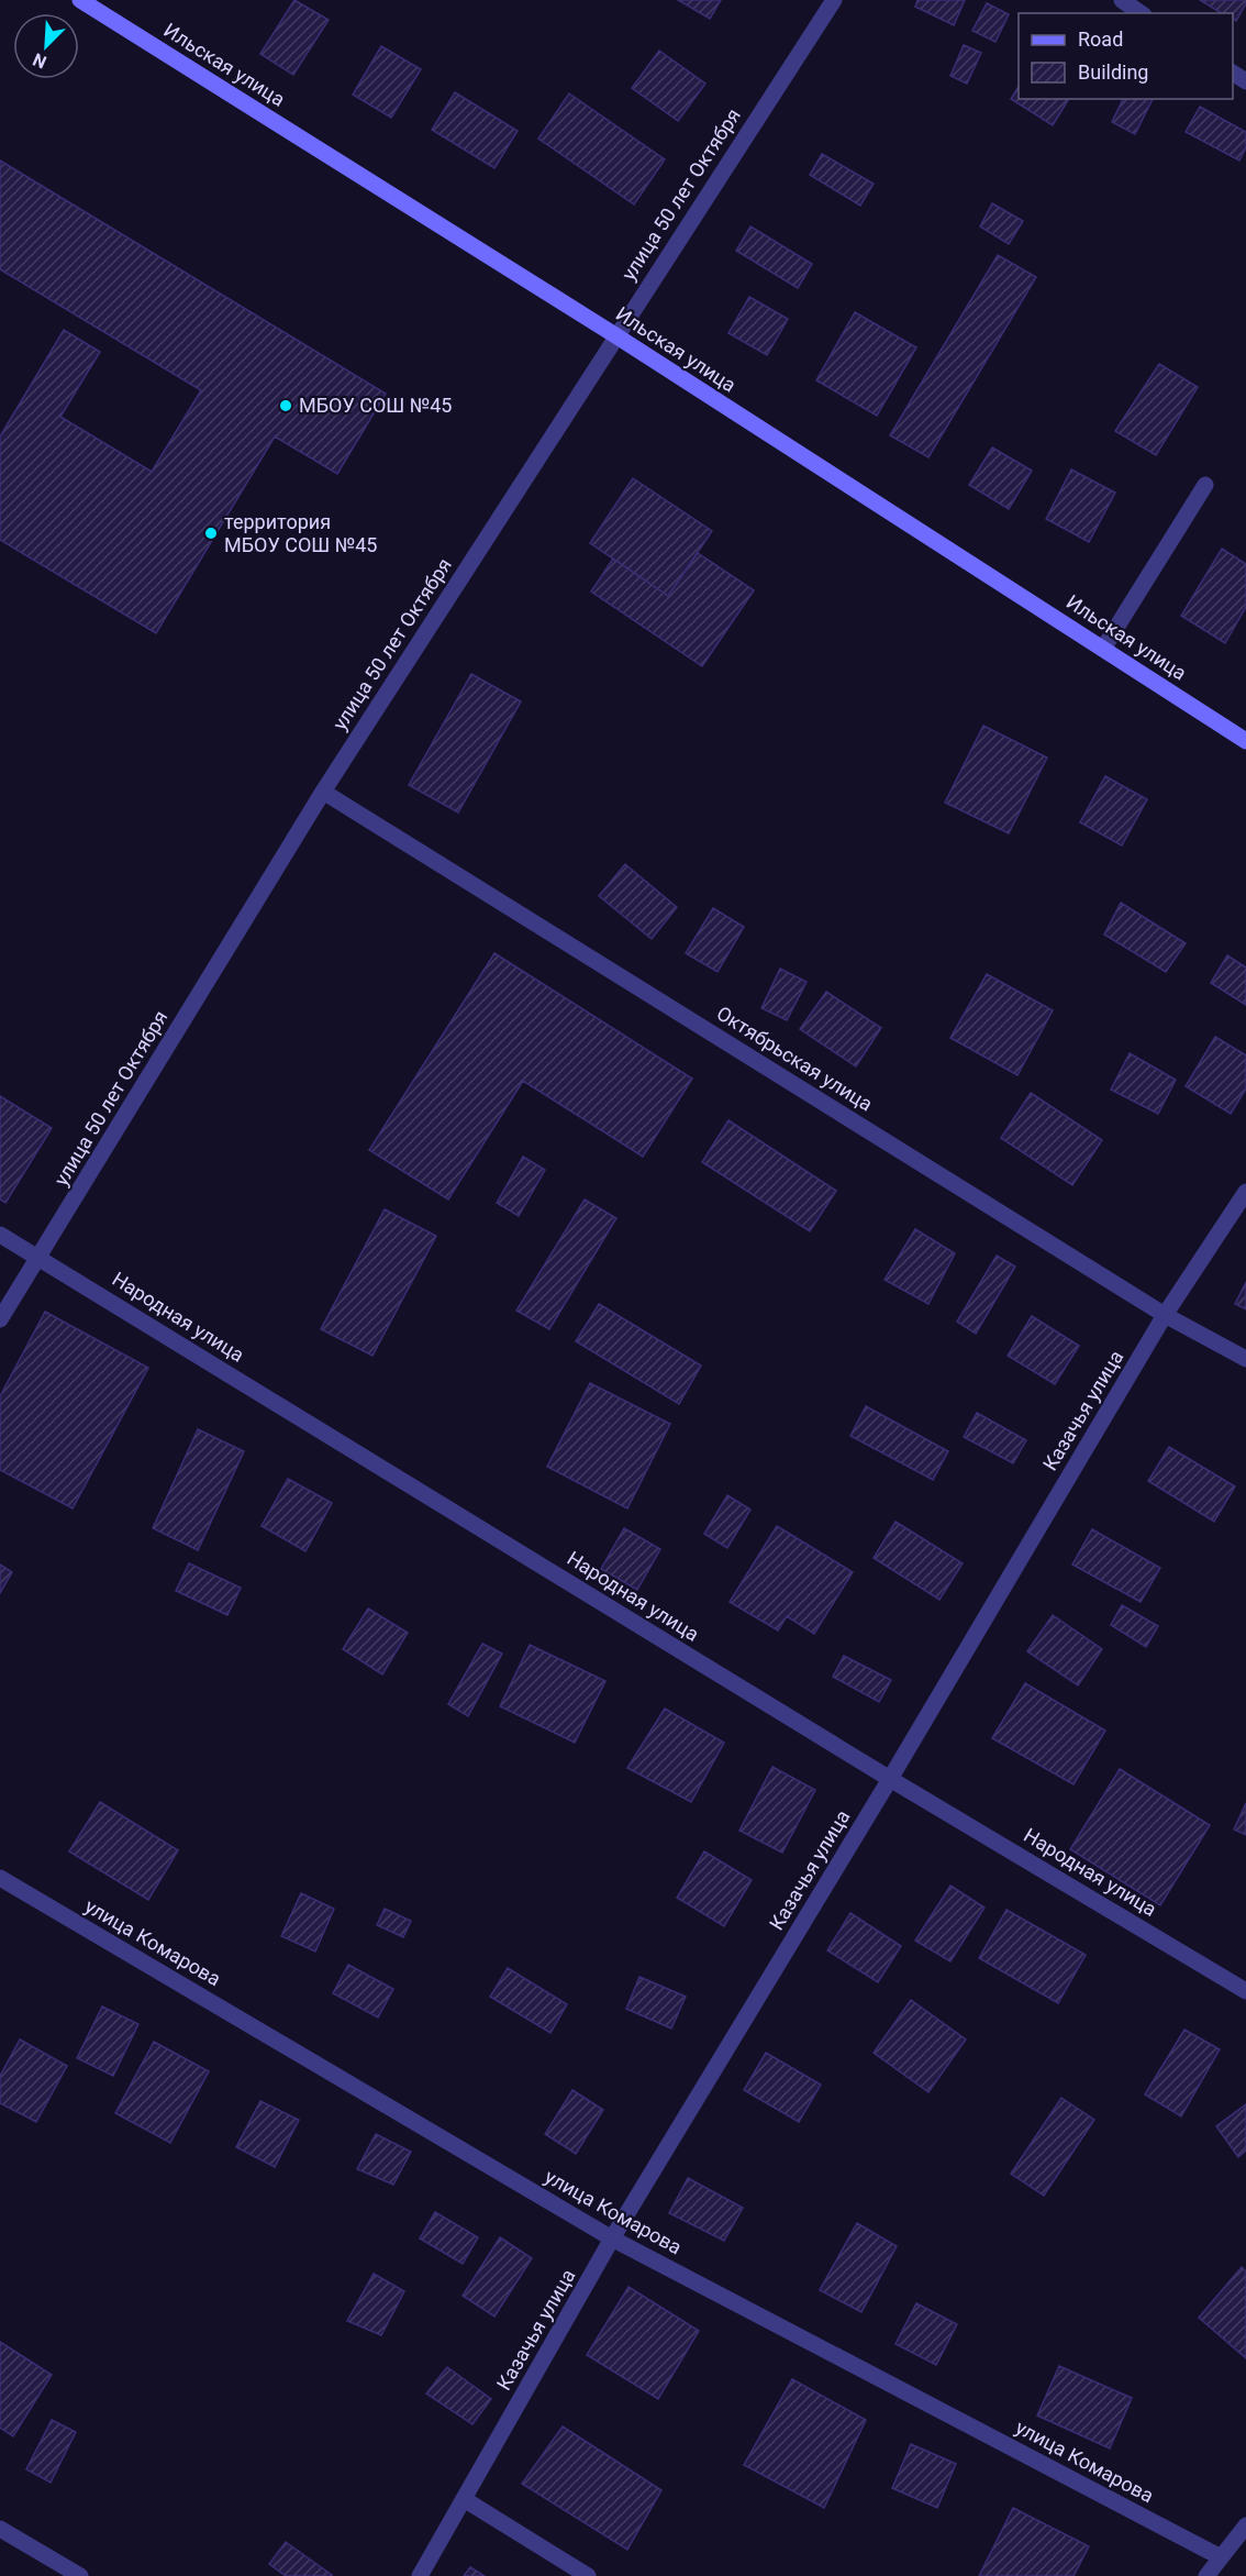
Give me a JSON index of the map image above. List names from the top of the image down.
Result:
{
  "streets": {
    "street": [
      "Ильская улица",
      "улица 50 лет Октября",
      "Октябрьская улица",
      "Народная улица",
      "Казачья улица",
      "улица Комарова"
    ]
  },
  "crossings": [
    ["Ильская улица", "улица 50 лет Октября"],
    ["улица 50 лет Октября", "Октябрьская улица"],
    ["улица 50 лет Октября", "Народная улица"],
    ["Октябрьская улица", "Казачья улица"],
    ["Народная улица", "Казачья улица"],
    ["Казачья улица", "улица Комарова"]
  ],
  "places": ["МБОУ СОШ №45", "территория МБОУ СОШ №45"],
  "legend": ["Road", "Building"],
  "north": "bottom left"
}
